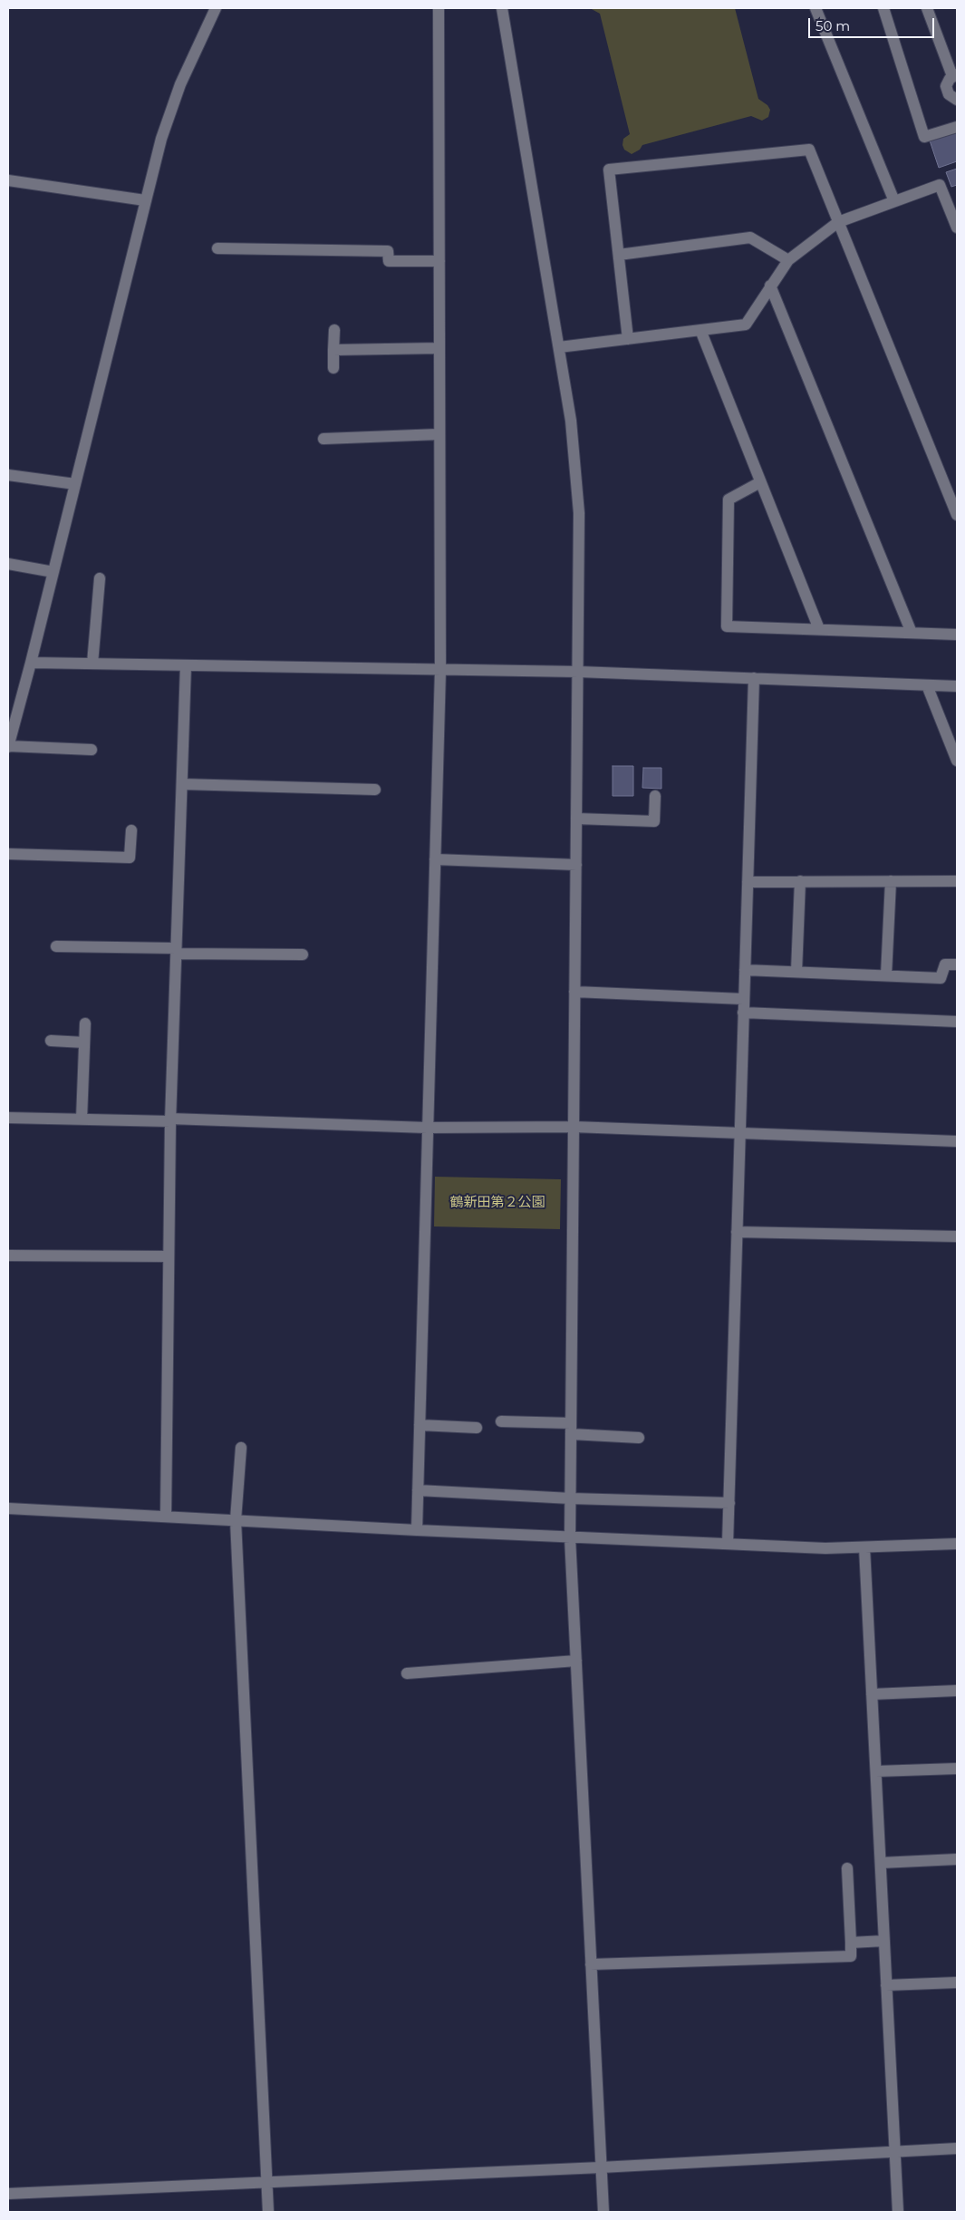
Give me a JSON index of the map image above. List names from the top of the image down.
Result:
{
  "parks": ["鶴新田第２公園"],
  "scale_bar": "50 m"
}
